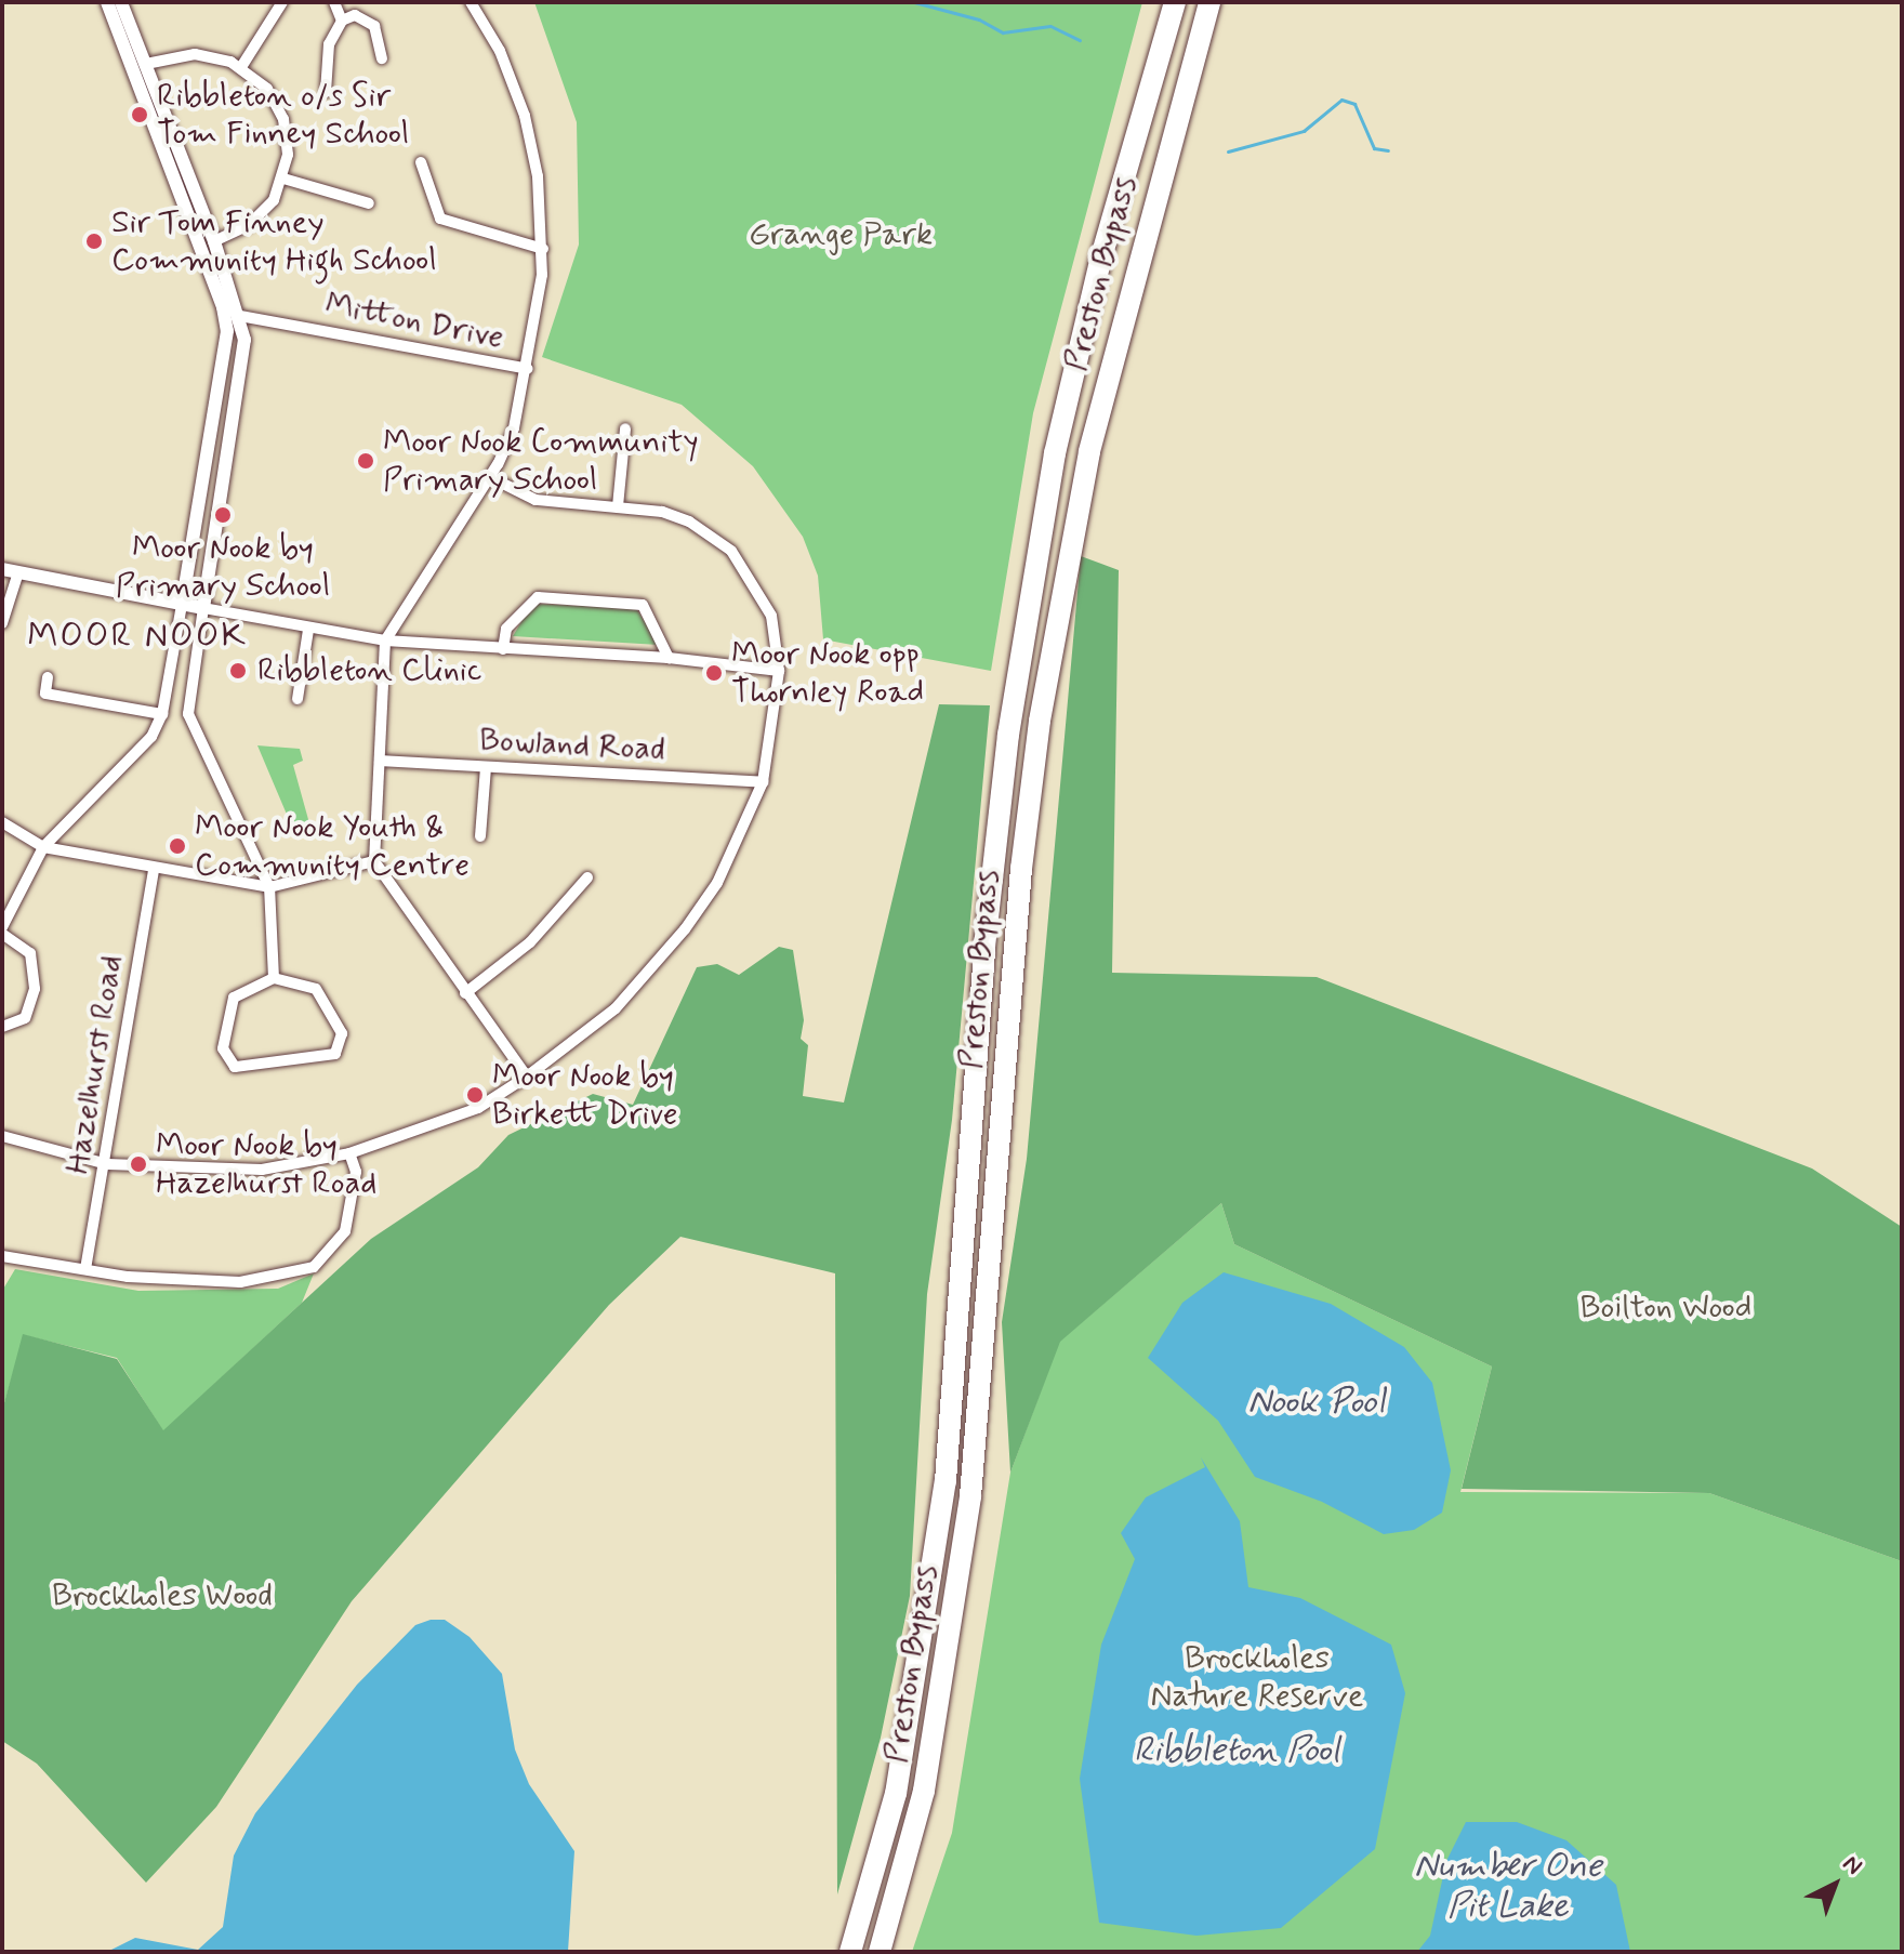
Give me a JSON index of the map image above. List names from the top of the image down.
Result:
{
  "streets": {
    "highway": ["Preston Bypass"],
    "street": ["Mitton Drive", "Bowland Road", "Hazelhurst Road"]
  },
  "districts": ["MOOR NOOK"],
  "water": ["Nook Pool", "Ribbleton Pool", "Number One Pit Lake"],
  "parks": [
    "Grange Park",
    "Boilton Wood",
    "Brockholes Wood",
    "Brockholes Nature Reserve"
  ],
  "places": [
    "Ribbleton o/s Sir Tom Finney School",
    "Sir Tom Finney Community High School",
    "Moor Nook Community Primary School",
    "Moor Nook by Primary School",
    "Ribbleton Clinic",
    "Moor Nook opp Thornley Road",
    "Moor Nook Youth & Community Centre",
    "Moor Nook by Birkett Drive",
    "Moor Nook by Hazelhurst Road"
  ],
  "north": "top right"
}
